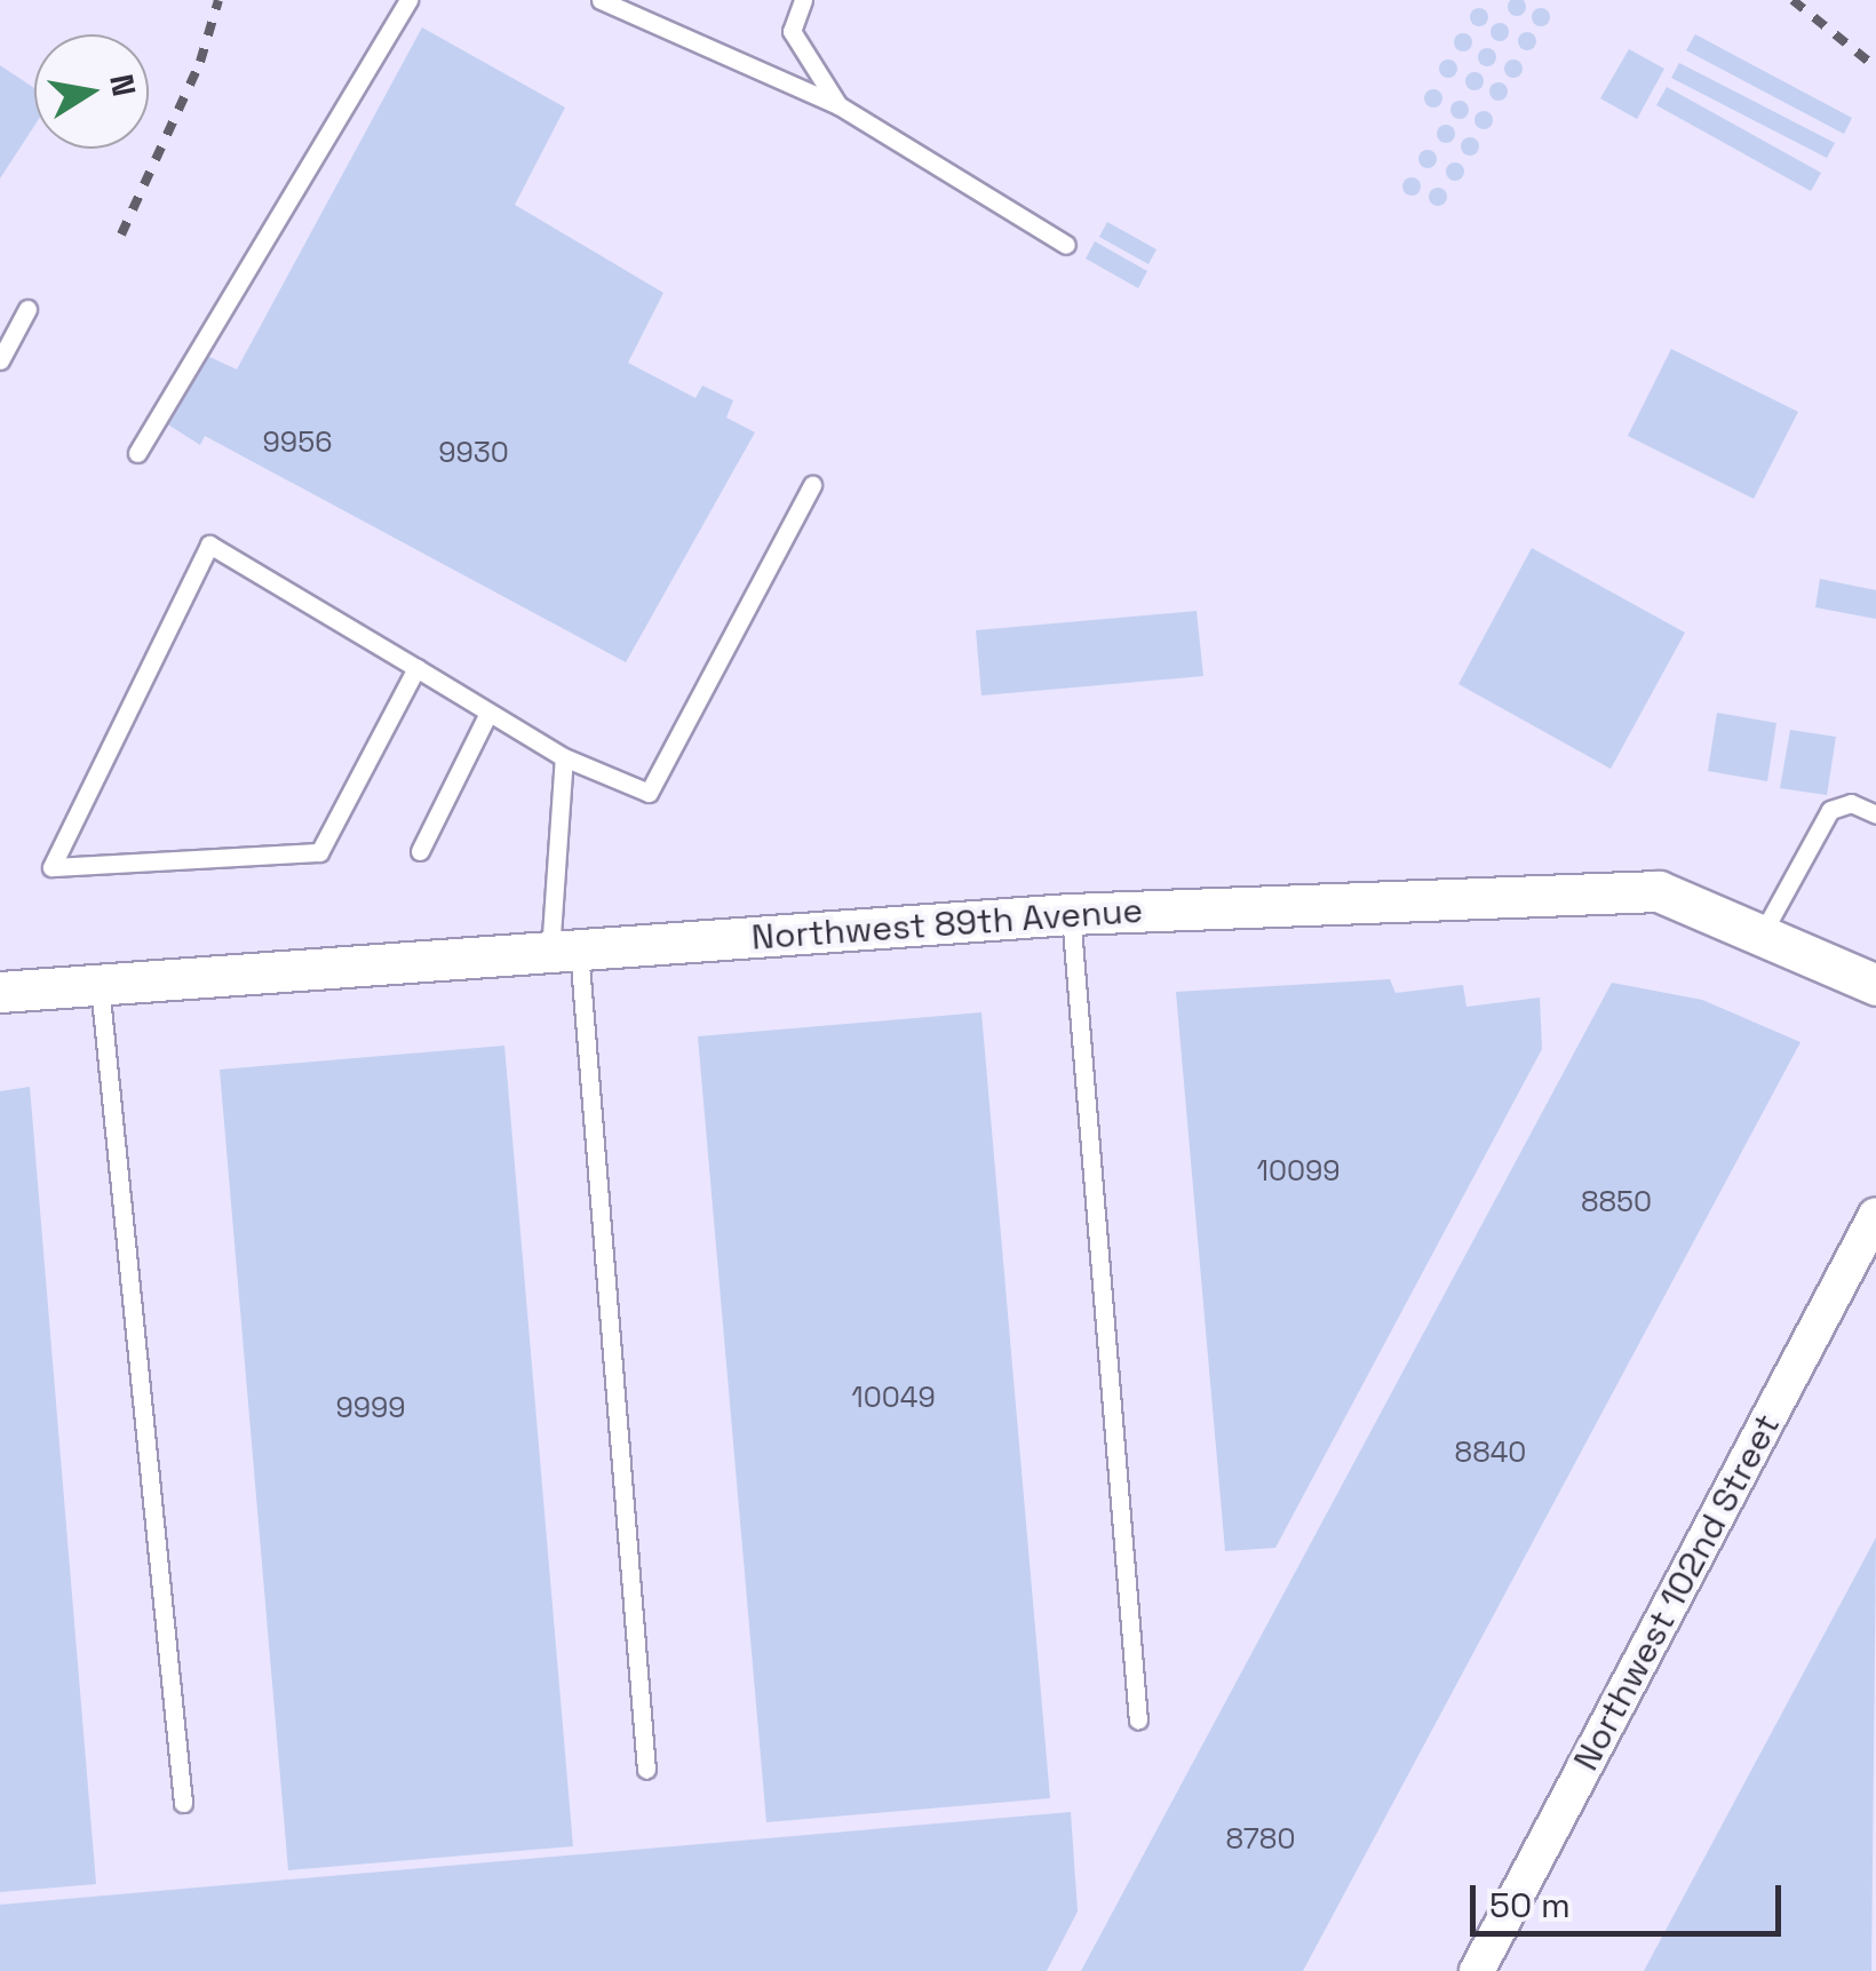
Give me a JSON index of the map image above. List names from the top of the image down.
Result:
{
  "streets": {
    "street": ["Northwest 89th Avenue", "Northwest 102nd Street"]
  },
  "house_numbers": [
    "9956",
    "9930",
    "10099",
    "8850",
    "10049",
    "9999",
    "8840",
    "8780"
  ],
  "scale_bar": "50 m",
  "north": "right"
}
